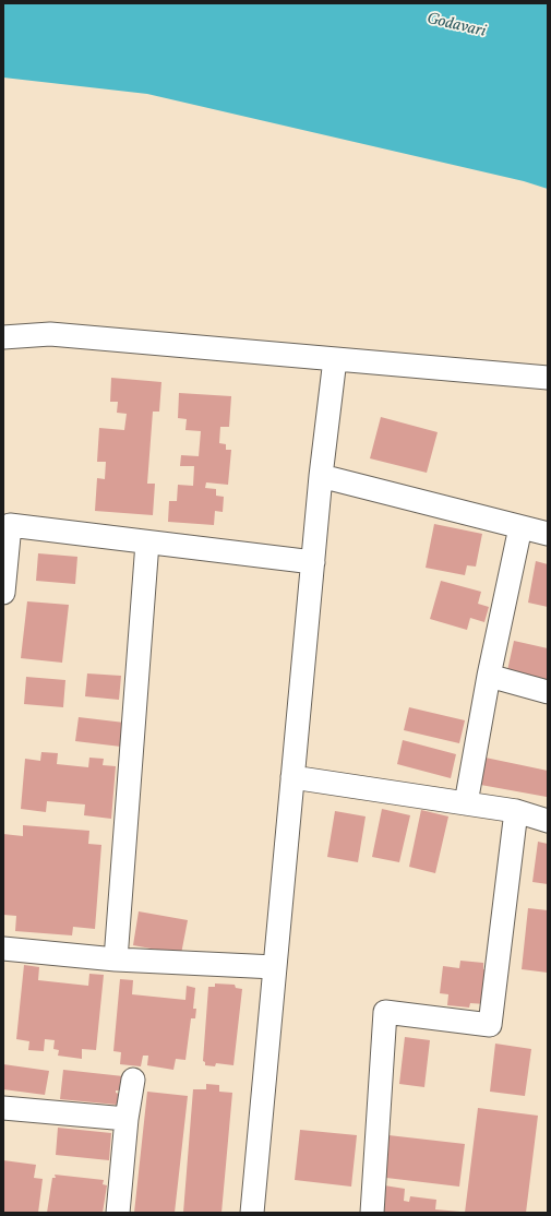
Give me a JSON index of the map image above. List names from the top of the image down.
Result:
{
  "water": ["Godavari"]
}
